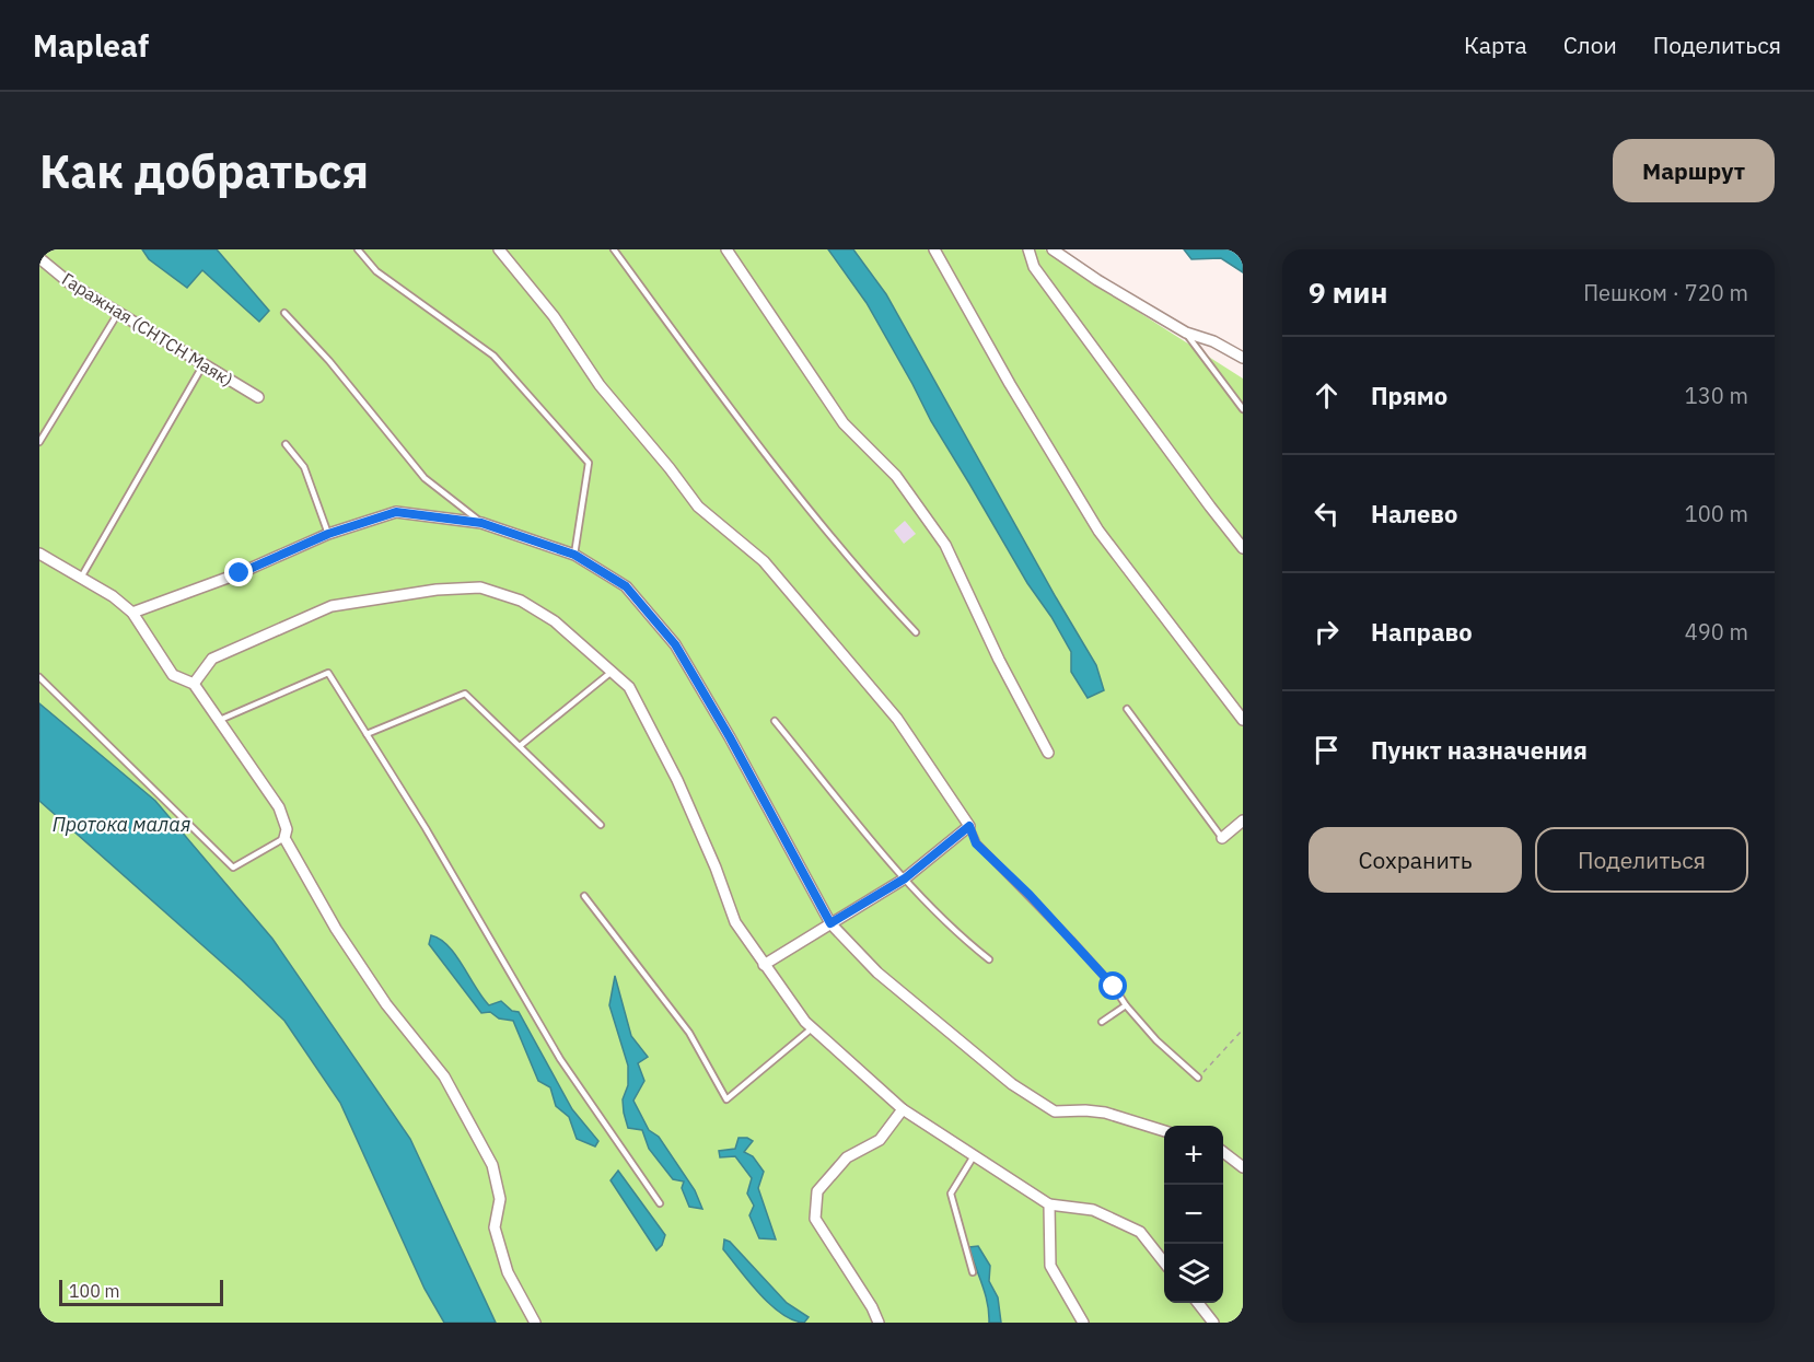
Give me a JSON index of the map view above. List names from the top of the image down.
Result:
{
  "streets": {
    "street": ["Гаражная (СНТСН Маяк)"]
  },
  "water": ["Протока малая"],
  "scale_bar": "100 m",
  "page": {
    "header": "Mapleaf",
    "nav": ["Карта", "Слои", "Поделиться"],
    "buttons": [
      "Маршрут",
      ["Сохранить", "Поделиться"]
    ],
    "title": "Как добраться",
    "heading": ["9 мин", "Пешком · 720 m"],
    "list": [
      ["Прямо", "130 m"],
      ["Налево", "100 m"],
      ["Направо", "490 m"],
      "Пункт назначения"
    ],
    "map_buttons": ["+", "−"],
    "scale": "100 m"
  }
}
